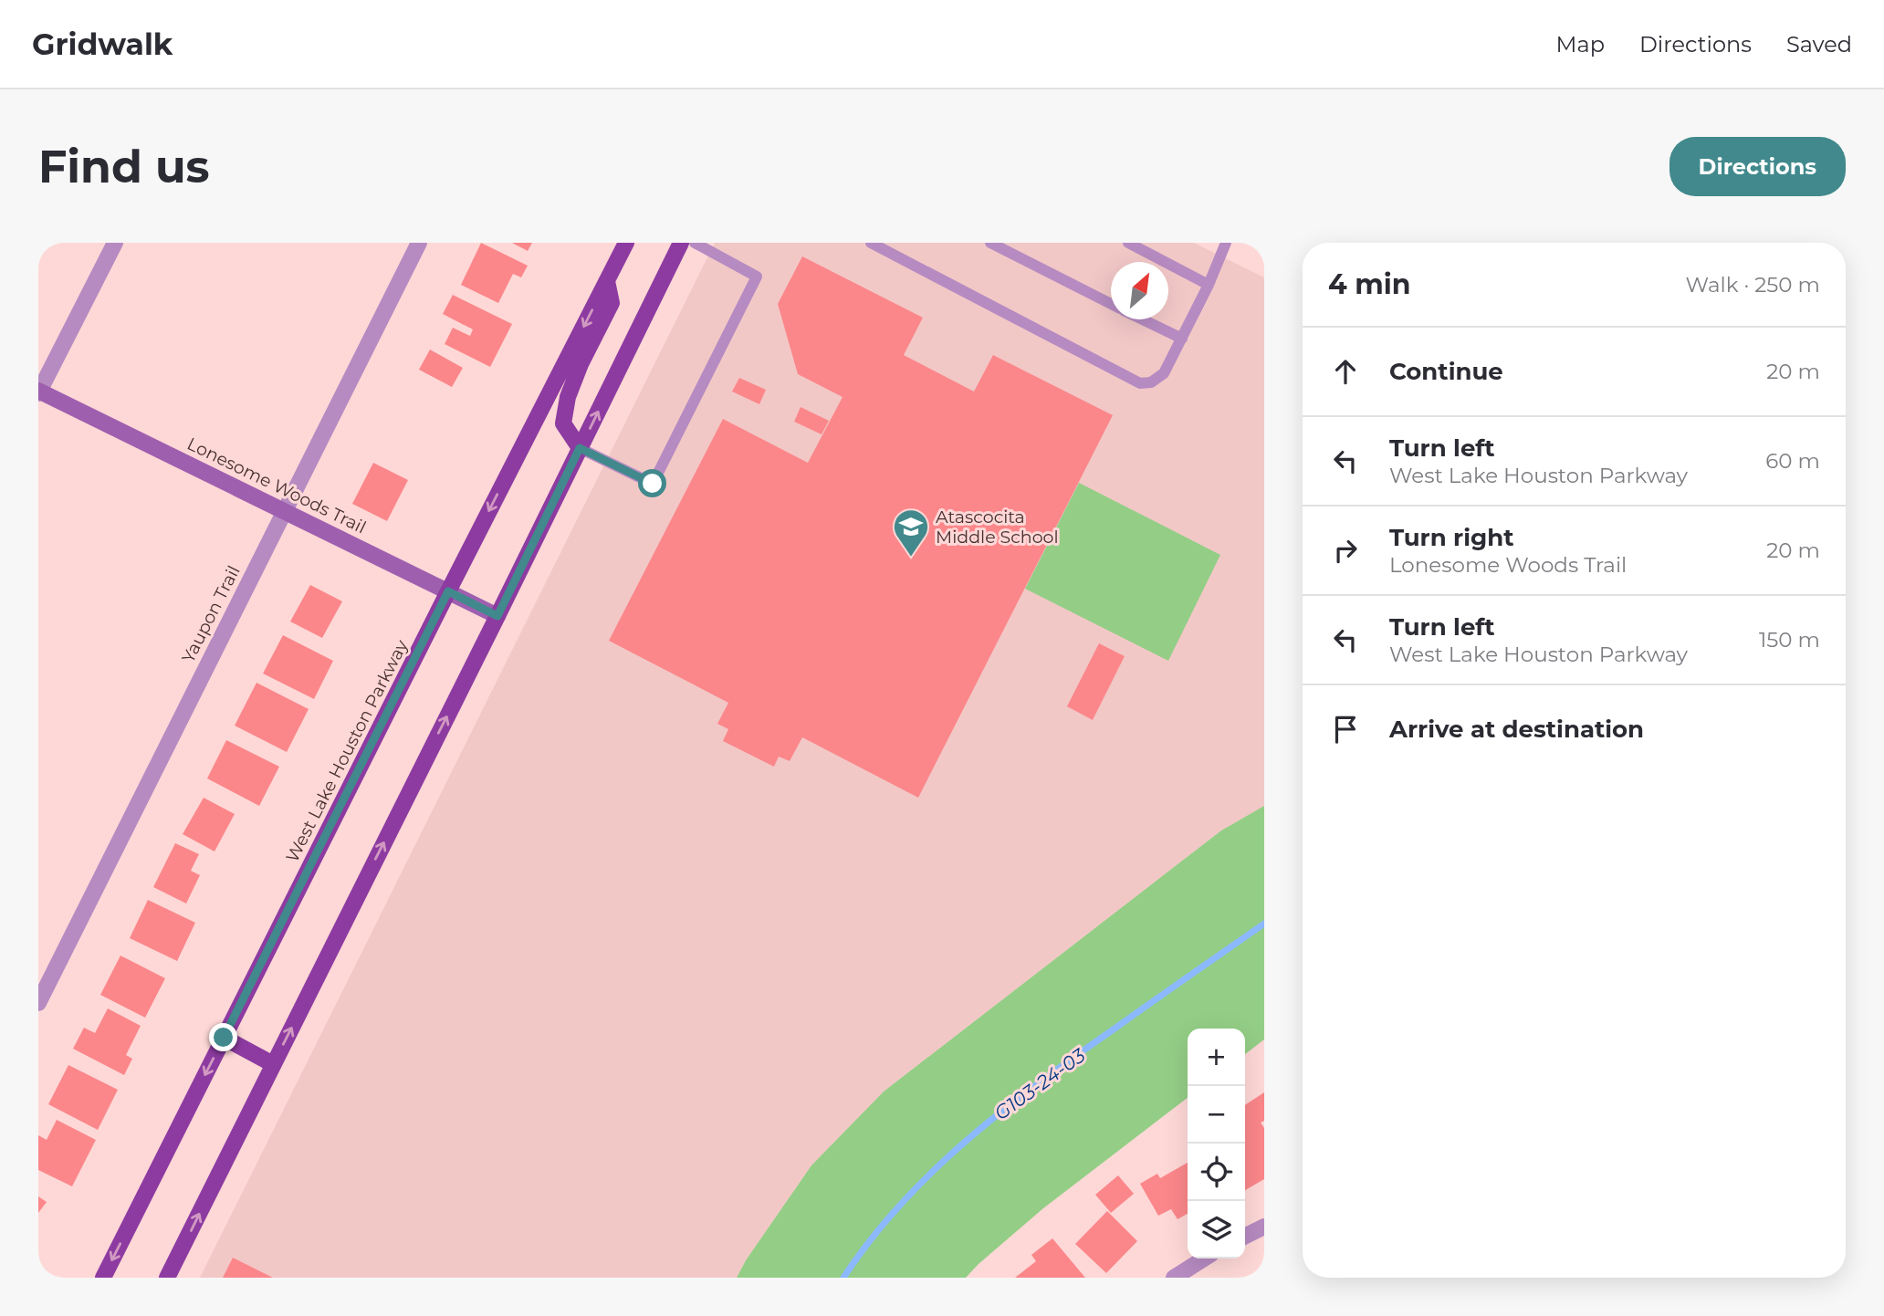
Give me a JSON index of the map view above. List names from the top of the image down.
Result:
{
  "streets": {
    "main road": ["West Lake Houston Parkway"],
    "street": ["Lonesome Woods Trail", "Yaupon Trail"]
  },
  "crossings": [
    ["Lonesome Woods Trail", "Yaupon Trail"],
    ["Lonesome Woods Trail", "West Lake Houston Parkway"]
  ],
  "water": ["G103-24-03"],
  "places": {
    "school or university": ["Atascocita Middle School"]
  },
  "north": "top right",
  "page": {
    "header": "Gridwalk",
    "nav": ["Map", "Directions", "Saved"],
    "buttons": "Directions",
    "title": "Find us",
    "heading": ["4 min", "Walk · 250 m"],
    "list": [
      ["Continue", "20 m"],
      ["Turn left", "West Lake Houston Parkway", "60 m"],
      ["Turn right", "Lonesome Woods Trail", "20 m"],
      ["Turn left", "West Lake Houston Parkway", "150 m"],
      "Arrive at destination"
    ],
    "map_buttons": ["+", "−"]
  }
}
